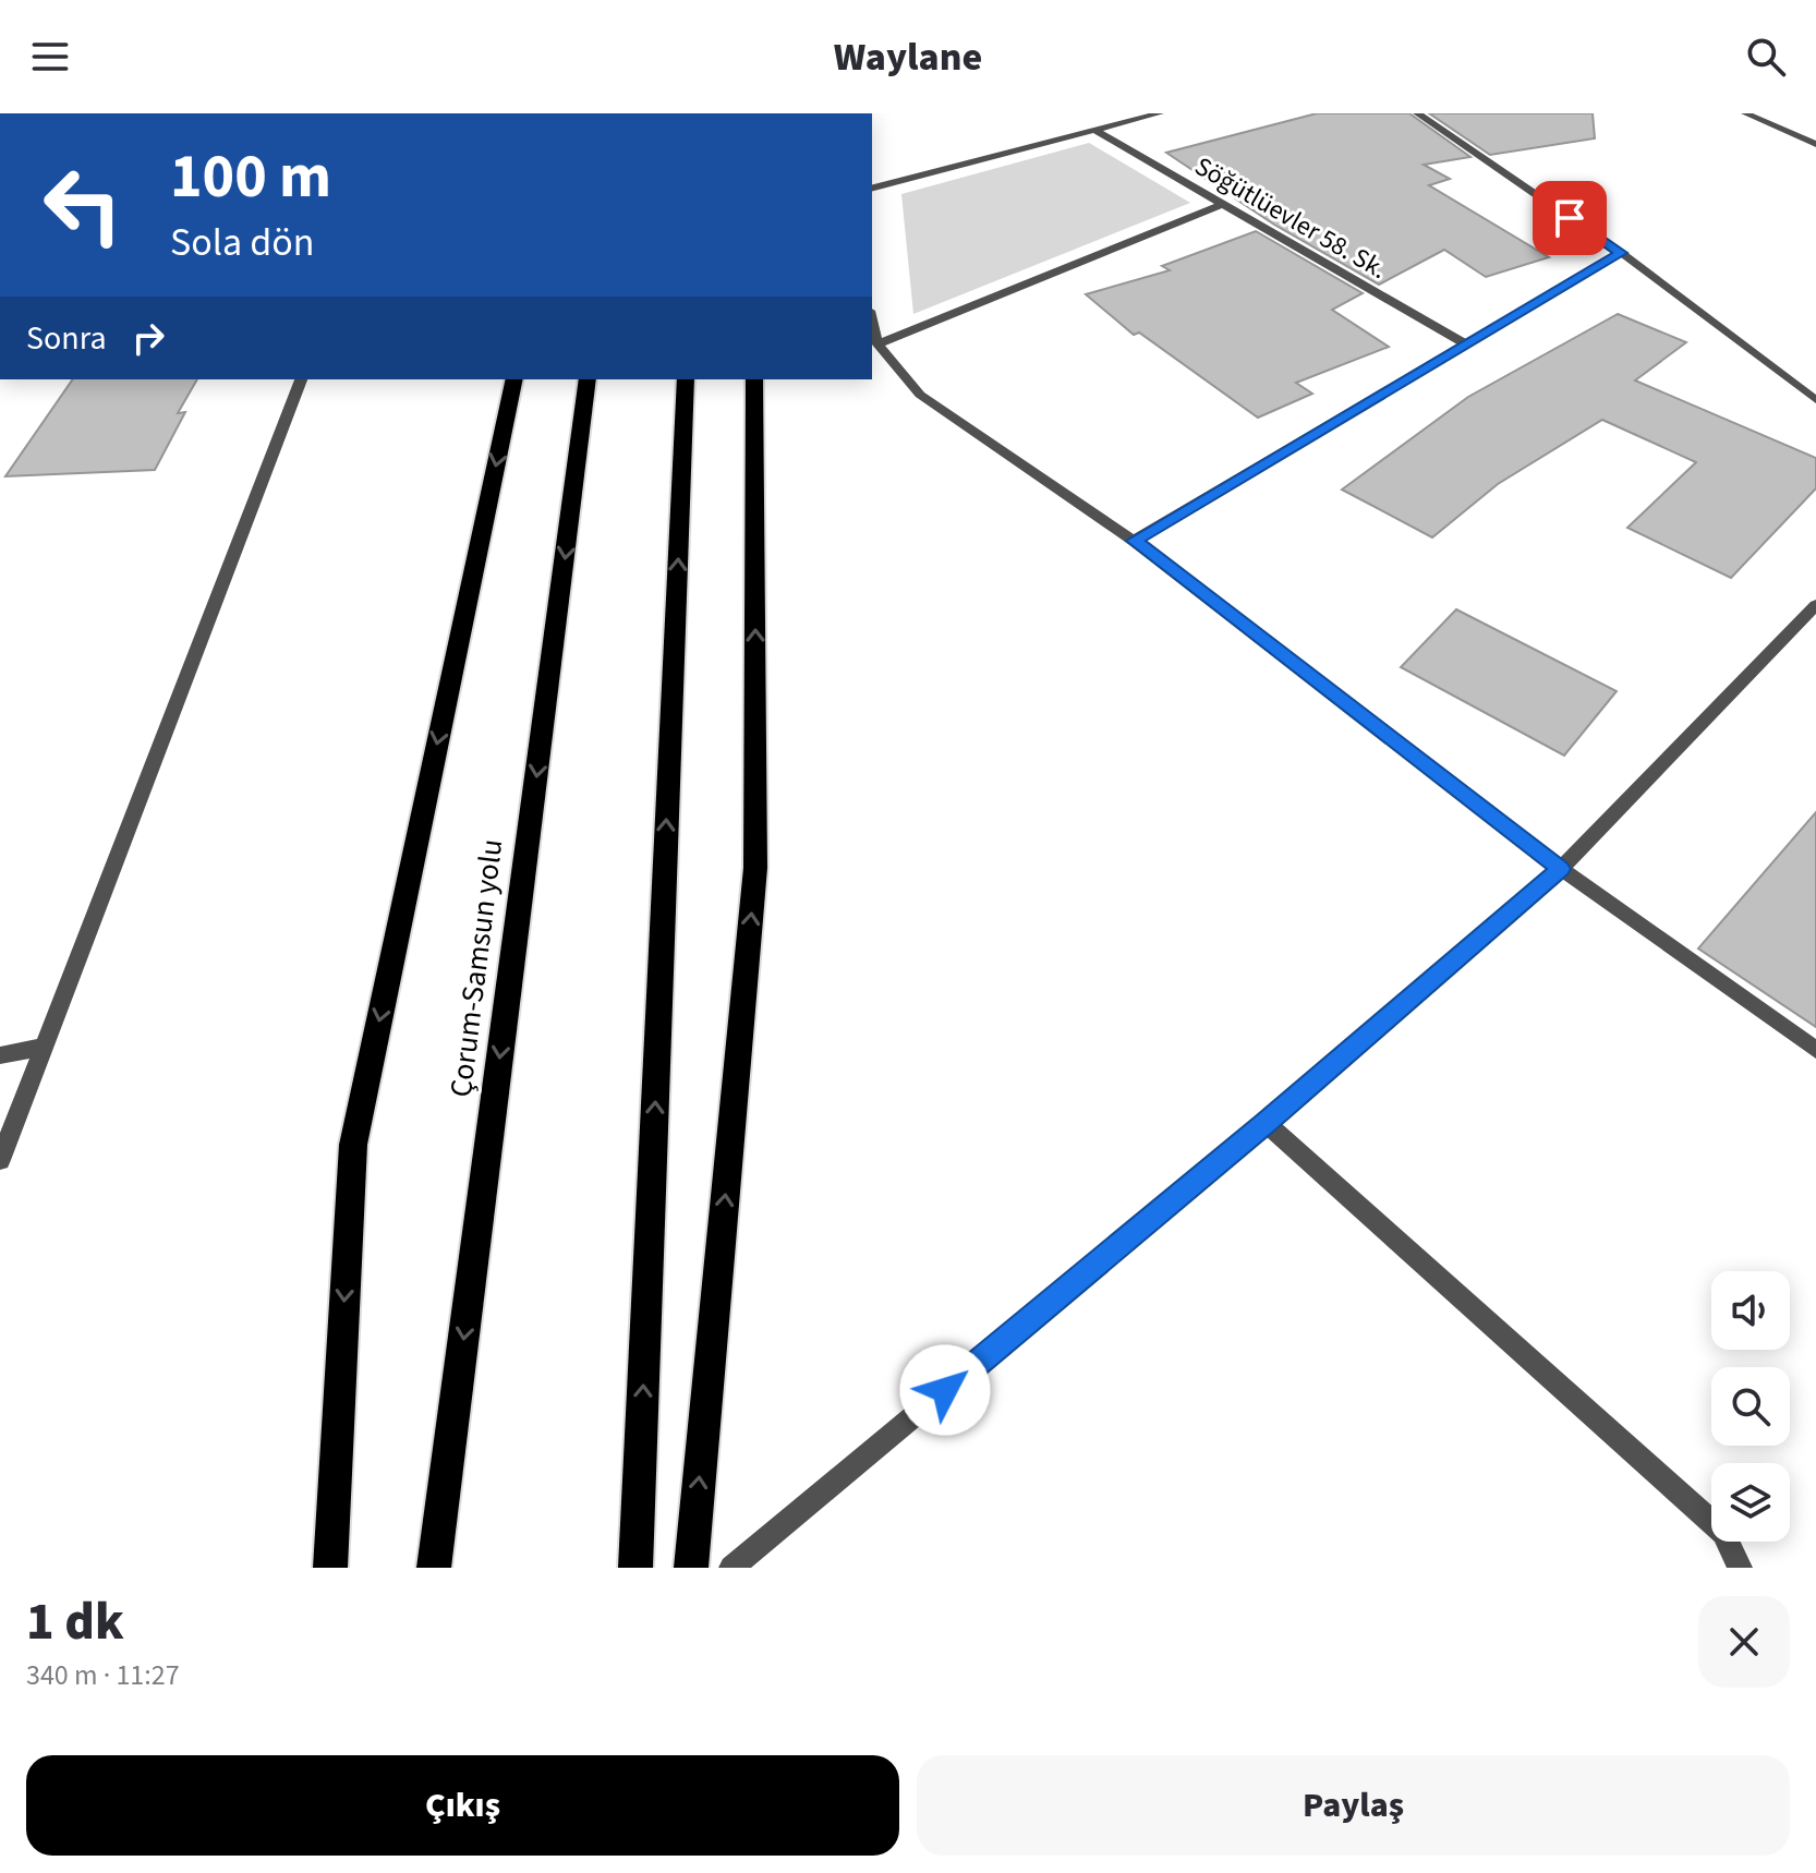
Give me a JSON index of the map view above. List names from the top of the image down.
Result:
{
  "streets": {
    "highway": ["Çorum-Samsun yolu"],
    "street": ["Söğütlüevler 58. Sk."]
  },
  "page": {
    "header": "Waylane",
    "turn": ["100 m", "Sola dön"],
    "then": "Sonra",
    "heading": ["1 dk", "340 m · 11:27"],
    "buttons": ["Çıkış", "Paylaş"]
  }
}
